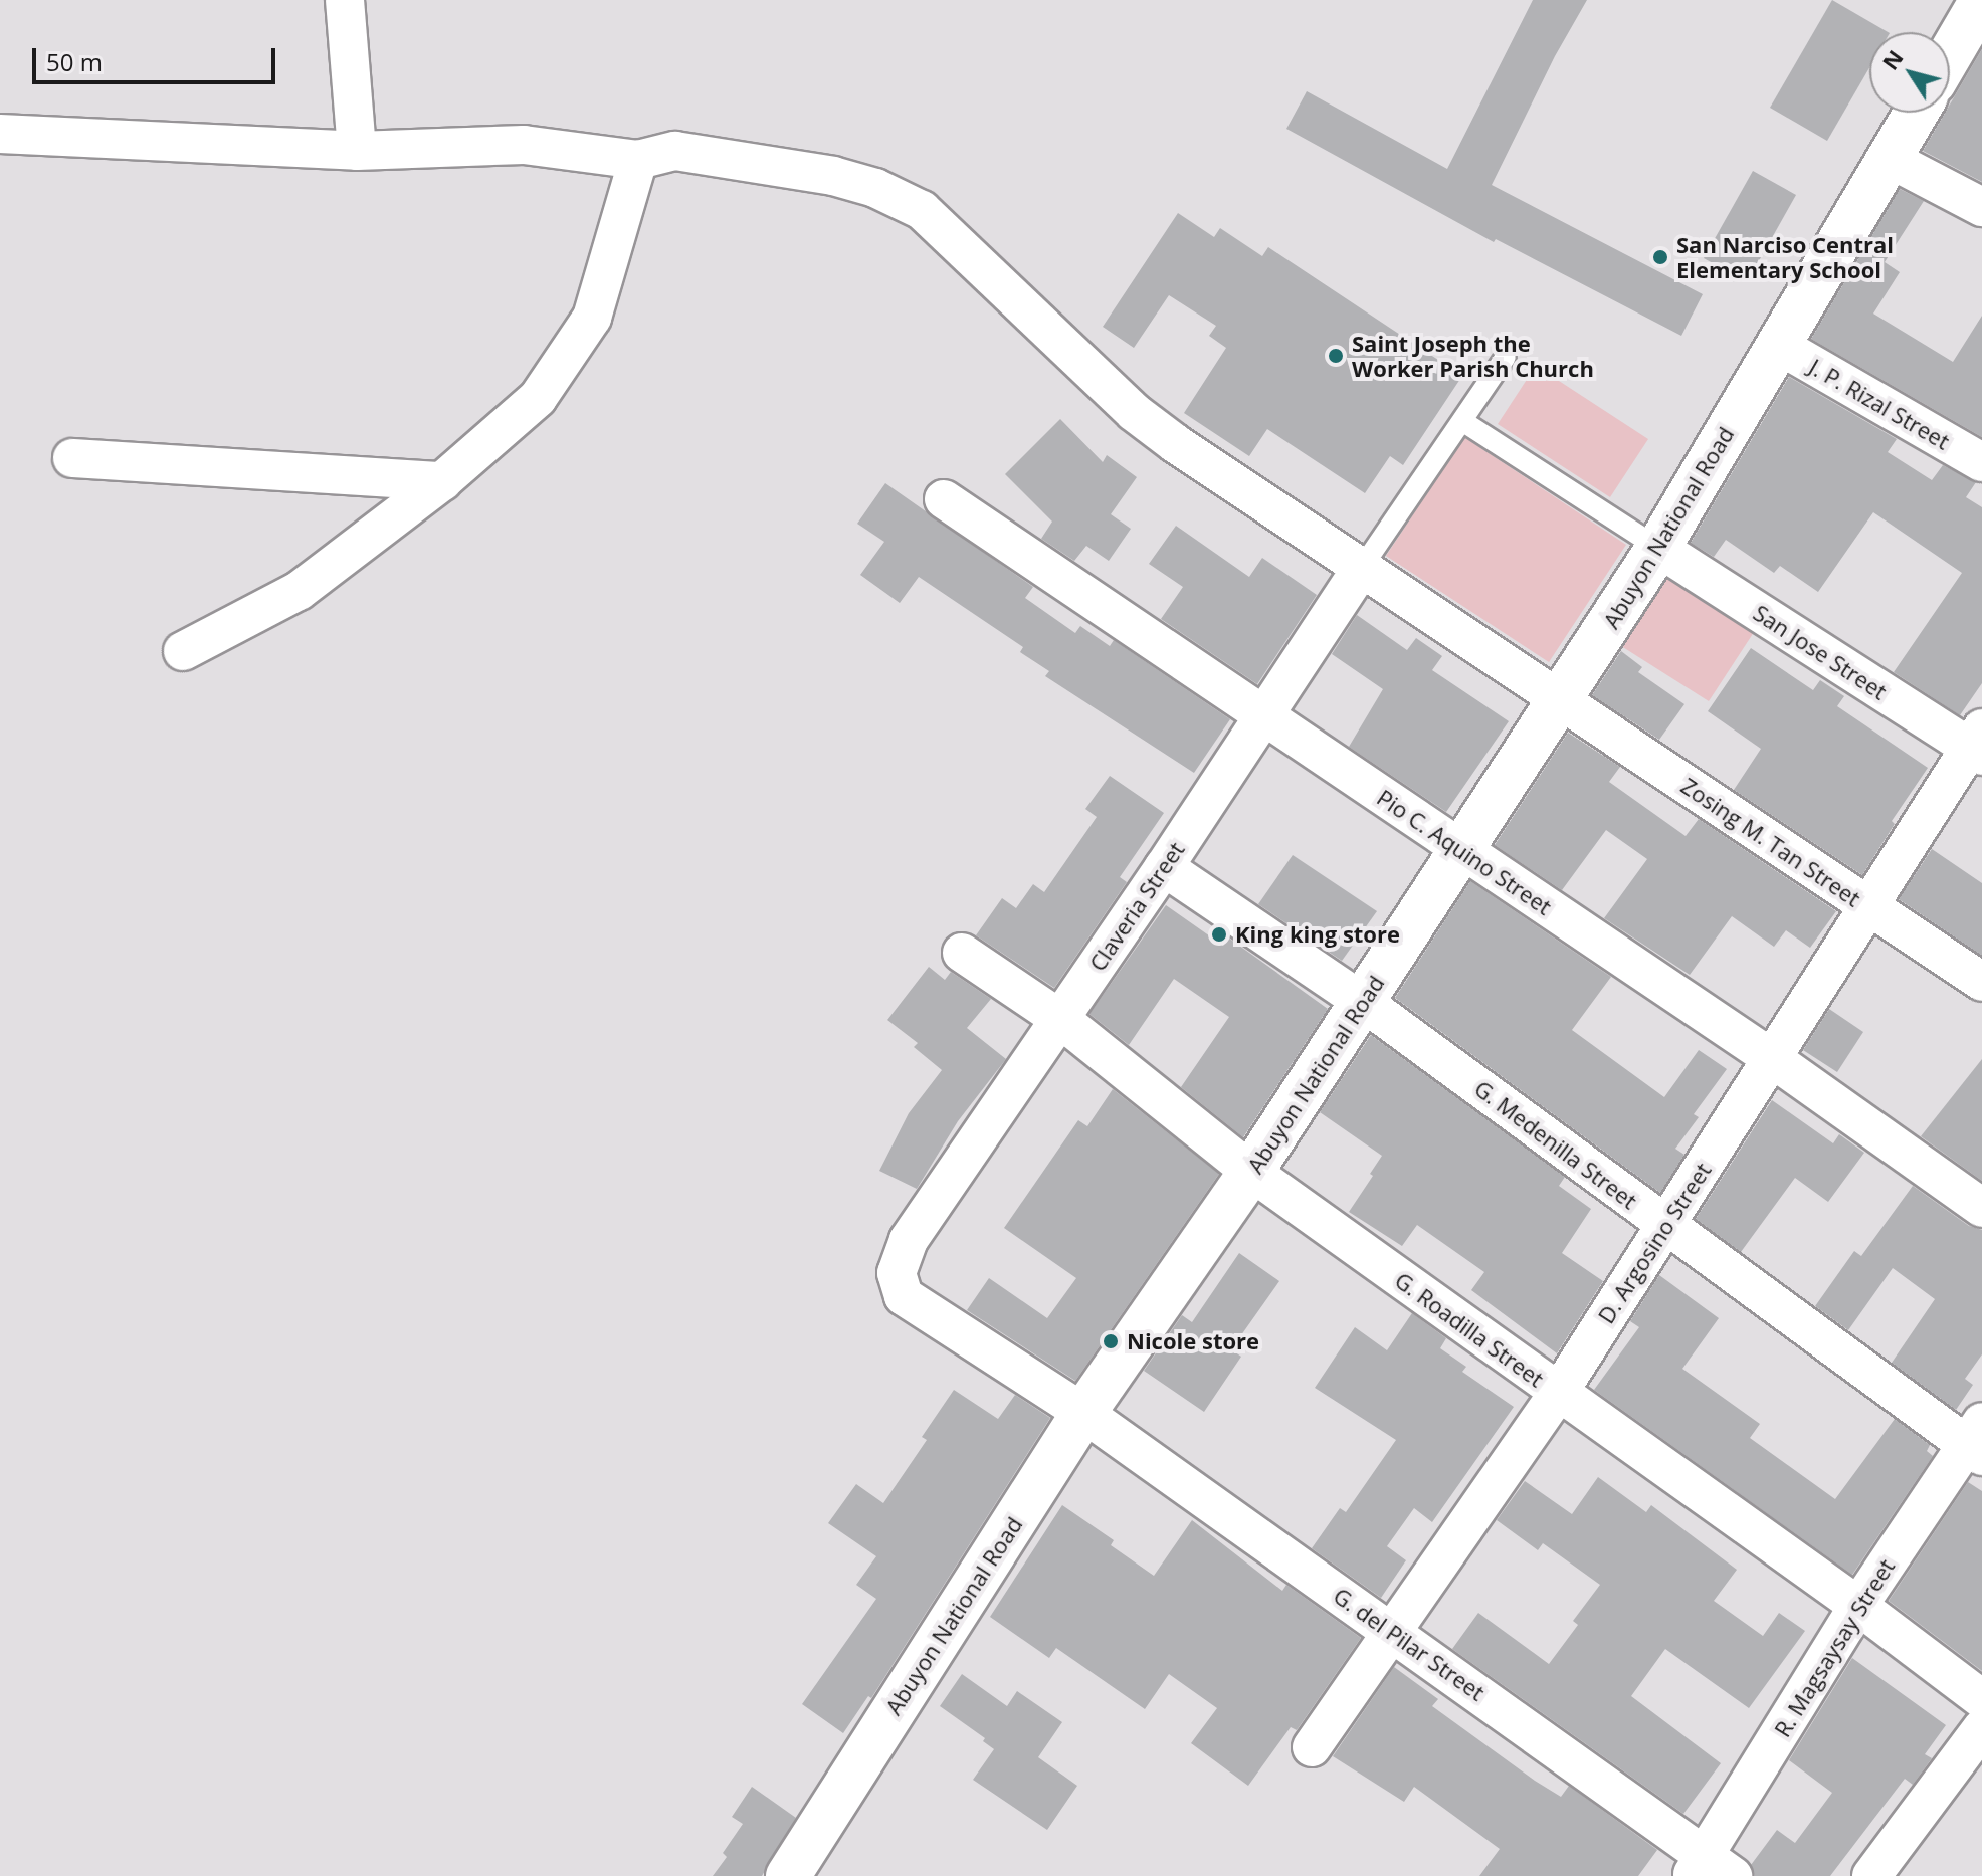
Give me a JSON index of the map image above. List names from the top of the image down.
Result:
{
  "streets": {
    "street": [
      "J. P. Rizal Street",
      "Abuyon National Road",
      "San Jose Street",
      "Zosing M. Tan Street",
      "Pio C. Aquino Street",
      "Claveria Street",
      "G. Medenilla Street",
      "D. Argosino Street",
      "G. Roadilla Street",
      "G. del Pilar Street",
      "R. Magsaysay Street"
    ]
  },
  "crossings": [
    ["J. P. Rizal Street", "Abuyon National Road"],
    ["Abuyon National Road", "San Jose Street"],
    ["Abuyon National Road", "Zosing M. Tan Street"],
    ["Abuyon National Road", "Pio C. Aquino Street"],
    ["Abuyon National Road", "G. Medenilla Street"],
    ["Abuyon National Road", "G. Roadilla Street"],
    ["Abuyon National Road", "G. del Pilar Street"],
    ["San Jose Street", "D. Argosino Street"],
    ["Zosing M. Tan Street", "Claveria Street"],
    ["Zosing M. Tan Street", "D. Argosino Street"],
    ["Pio C. Aquino Street", "Claveria Street"],
    ["Pio C. Aquino Street", "D. Argosino Street"],
    ["Claveria Street", "G. Medenilla Street"],
    ["Claveria Street", "G. Roadilla Street"],
    ["Claveria Street", "G. del Pilar Street"],
    ["G. Medenilla Street", "D. Argosino Street"],
    ["G. Medenilla Street", "R. Magsaysay Street"],
    ["D. Argosino Street", "G. Roadilla Street"],
    ["D. Argosino Street", "G. del Pilar Street"],
    ["G. Roadilla Street", "R. Magsaysay Street"],
    ["G. del Pilar Street", "R. Magsaysay Street"]
  ],
  "places": [
    "San Narciso Central Elementary School",
    "Saint Joseph the Worker Parish Church",
    "King king store",
    "Nicole store"
  ],
  "scale_bar": "50 m",
  "north": "top left"
}
